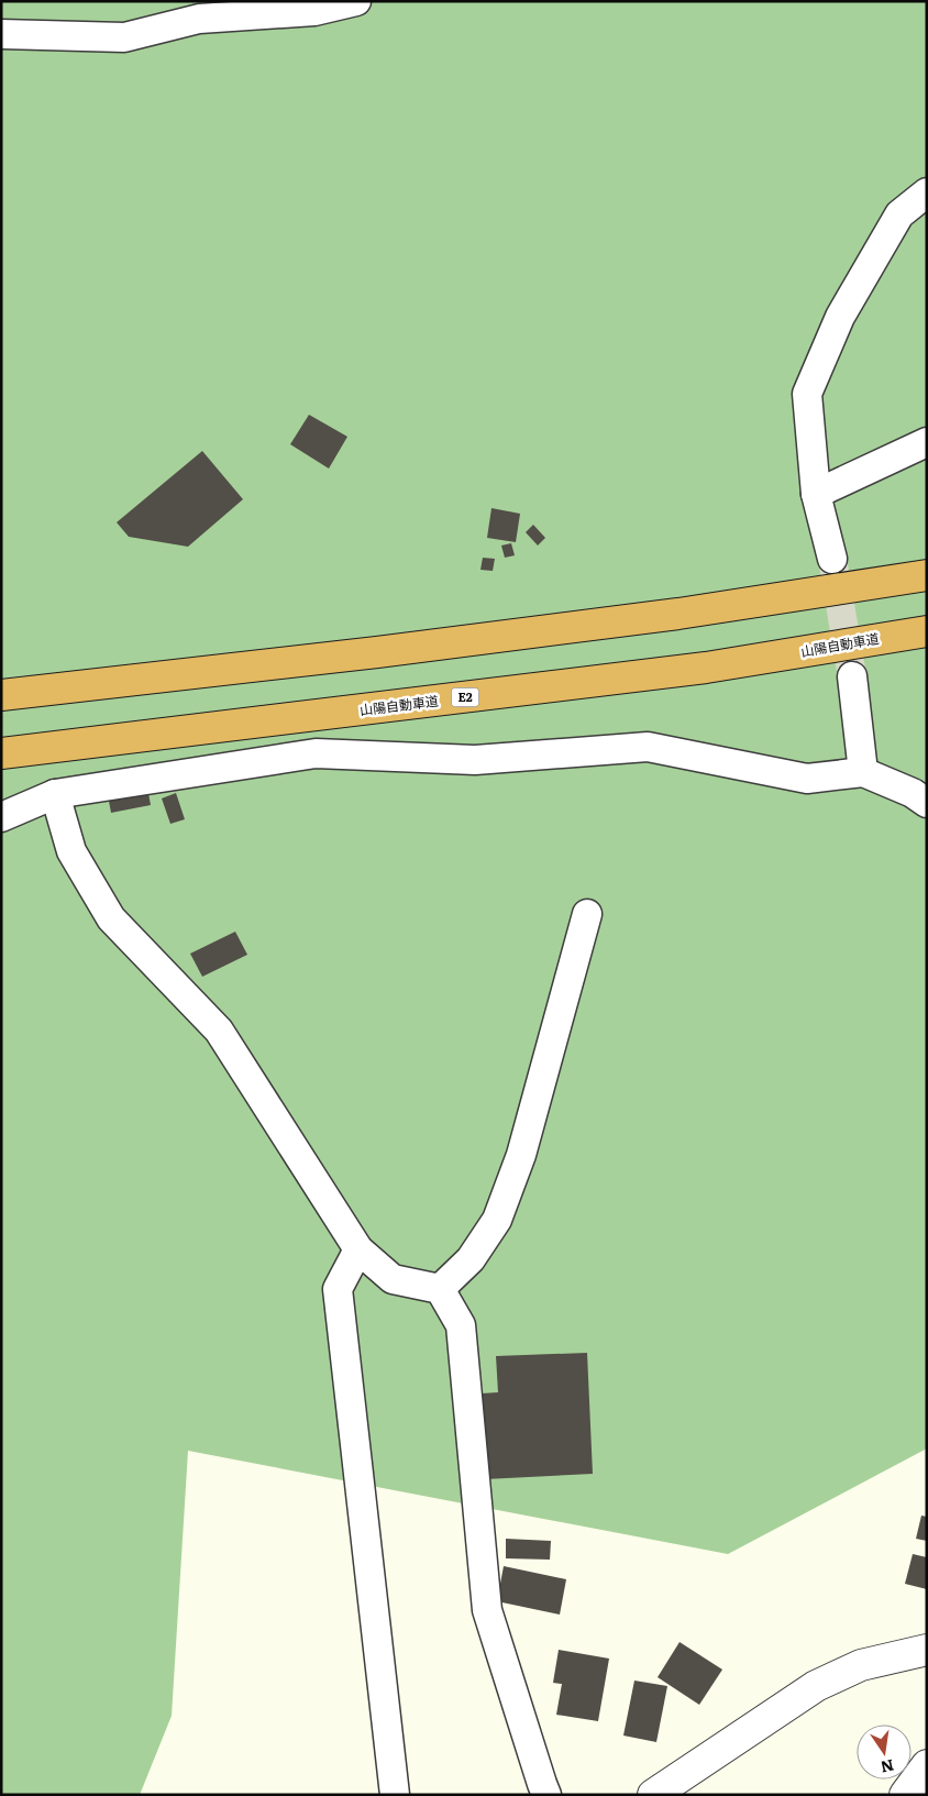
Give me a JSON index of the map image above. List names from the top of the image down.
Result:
{
  "streets": {
    "highway": ["山陽自動車道", "E2"]
  },
  "north": "bottom"
}
